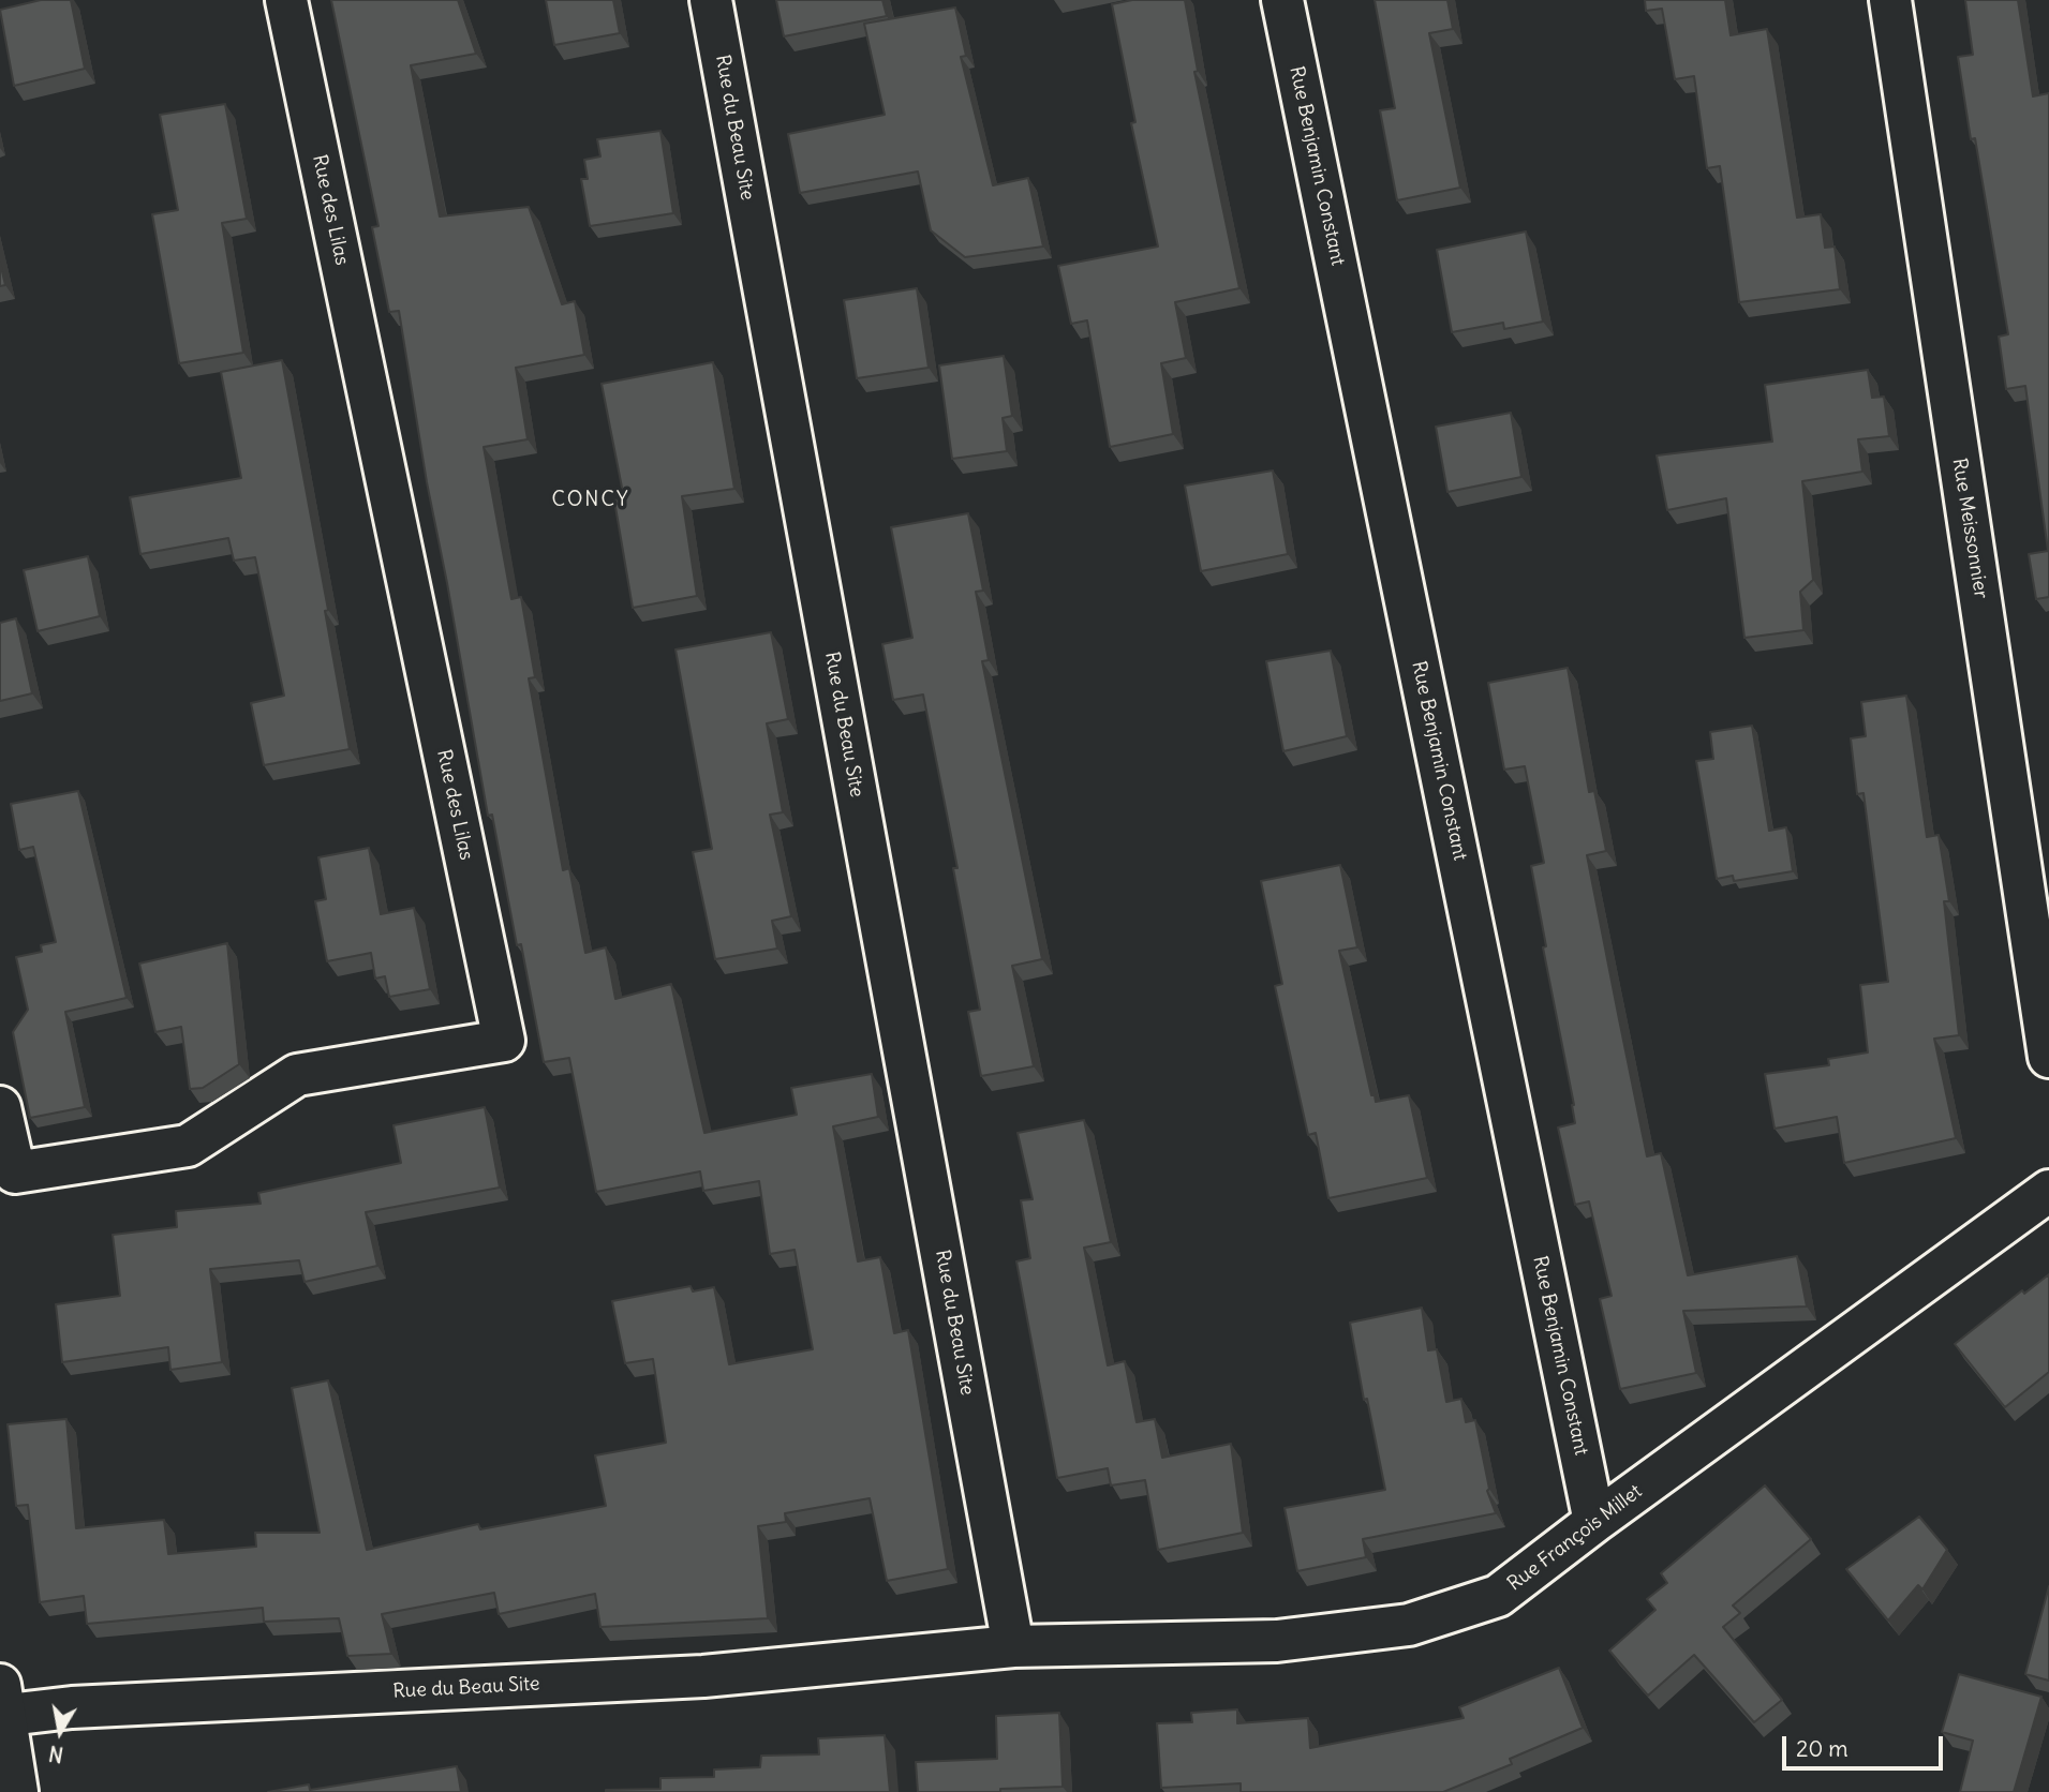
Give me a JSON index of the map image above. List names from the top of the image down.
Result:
{
  "streets": {
    "street": [
      "Rue du Beau Site",
      "Rue Benjamin Constant",
      "Rue des Lilas",
      "Rue Meissonnier",
      "Rue François Millet"
    ]
  },
  "crossings": [
    ["Rue du Beau Site", "Rue François Millet"],
    ["Rue Benjamin Constant", "Rue François Millet"]
  ],
  "districts": ["CONCY"],
  "scale_bar": "20 m",
  "north": "bottom"
}
